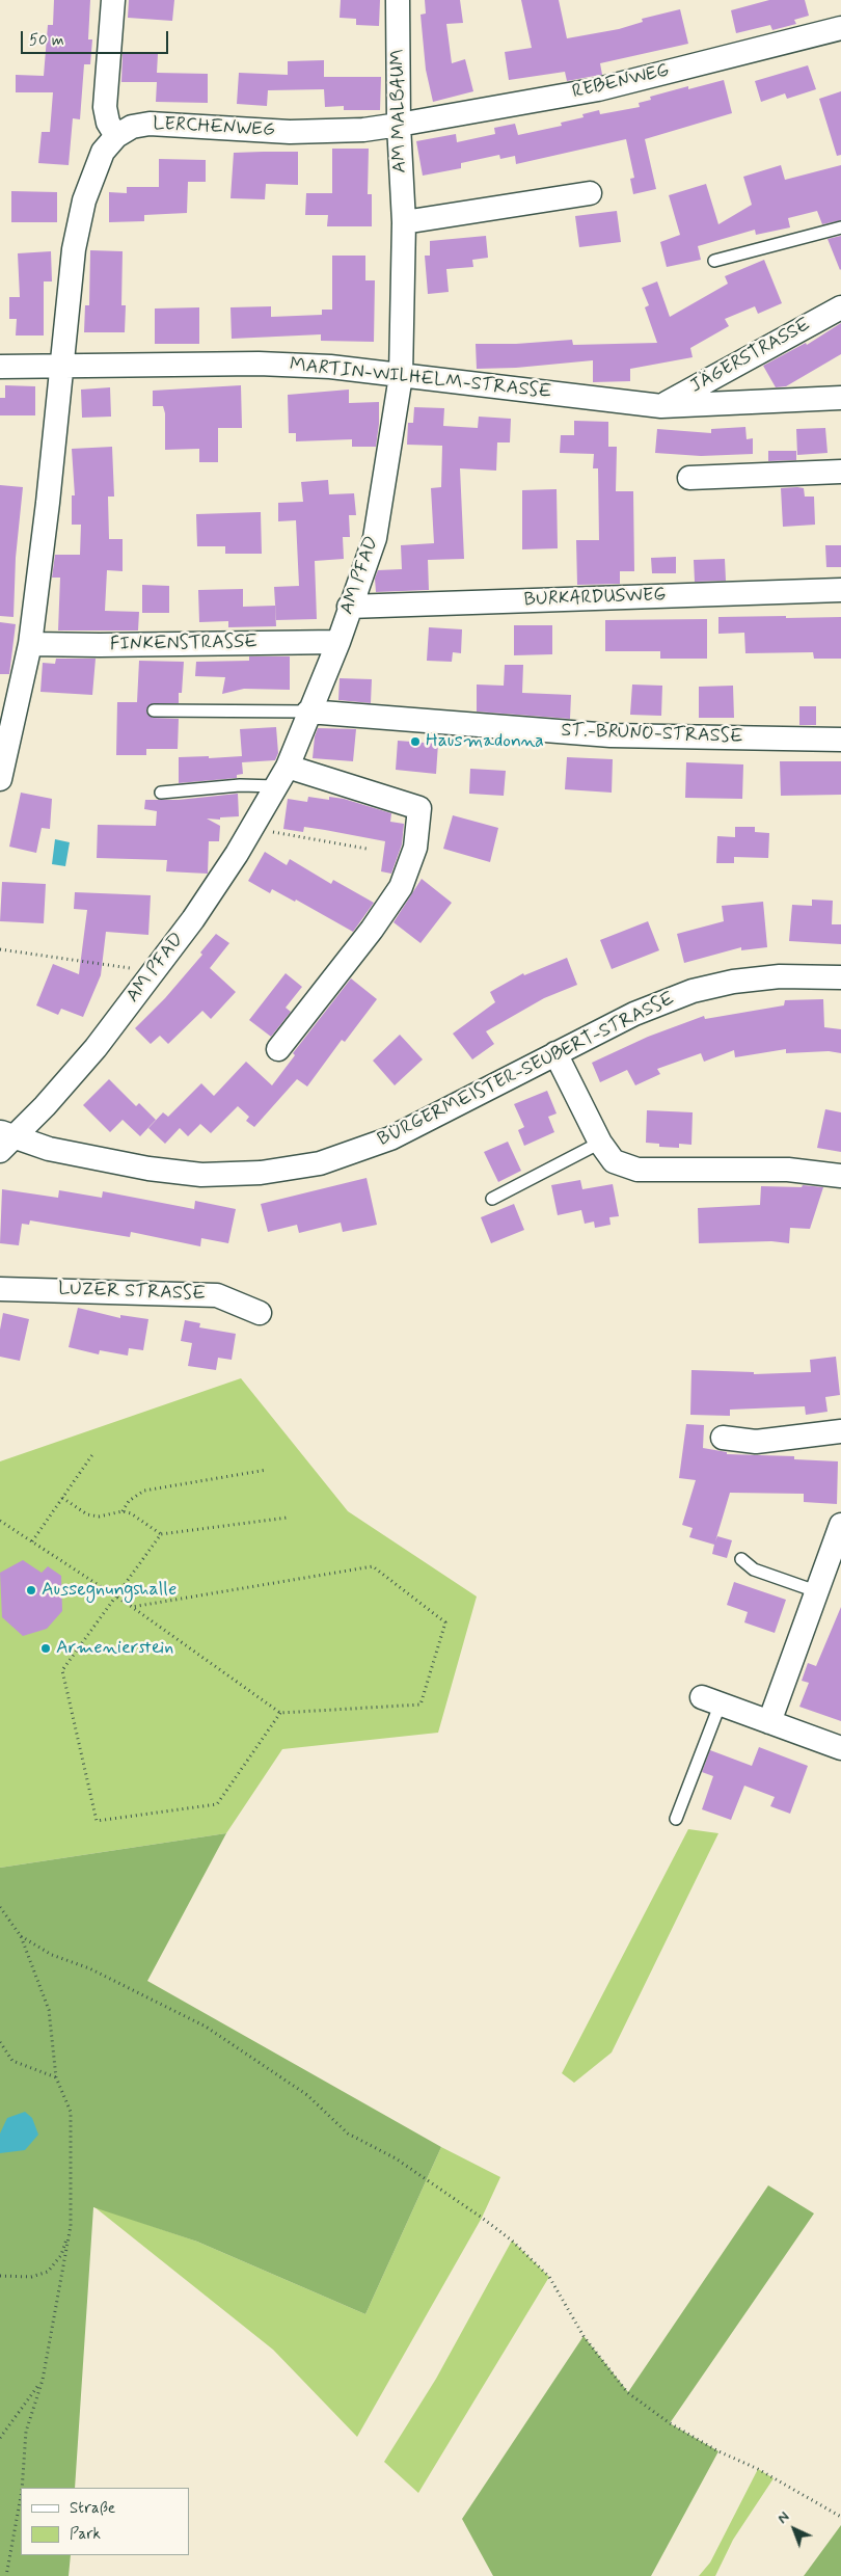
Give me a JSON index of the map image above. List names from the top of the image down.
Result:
{
  "streets": {
    "street": [
      "REBENWEG",
      "AM MALBAUM",
      "LERCHENWEG",
      "JÄGERSTRASSE",
      "MARTIN-WILHELM-STRASSE",
      "AM PFAD",
      "BURKARDUSWEG",
      "FINKENSTRASSE",
      "ST.-BRUNO-STRASSE",
      "BÜRGERMEISTER-SEUBERT-STRASSE",
      "LUZER STRASSE"
    ]
  },
  "crossings": [
    ["REBENWEG", "AM MALBAUM"],
    ["REBENWEG", "LERCHENWEG"],
    ["AM MALBAUM", "LERCHENWEG"],
    ["AM MALBAUM", "MARTIN-WILHELM-STRASSE"],
    ["AM MALBAUM", "AM PFAD"],
    ["LERCHENWEG", "MARTIN-WILHELM-STRASSE"],
    ["JÄGERSTRASSE", "MARTIN-WILHELM-STRASSE"],
    ["MARTIN-WILHELM-STRASSE", "AM PFAD"],
    ["AM PFAD", "BURKARDUSWEG"],
    ["AM PFAD", "FINKENSTRASSE"],
    ["AM PFAD", "ST.-BRUNO-STRASSE"],
    ["AM PFAD", "BÜRGERMEISTER-SEUBERT-STRASSE"]
  ],
  "places": ["Hausmadonna", "Aussegnungshalle", "Armenierstein"],
  "legend": ["Straße", "Park"],
  "scale_bar": "50 m",
  "north": "top left"
}
